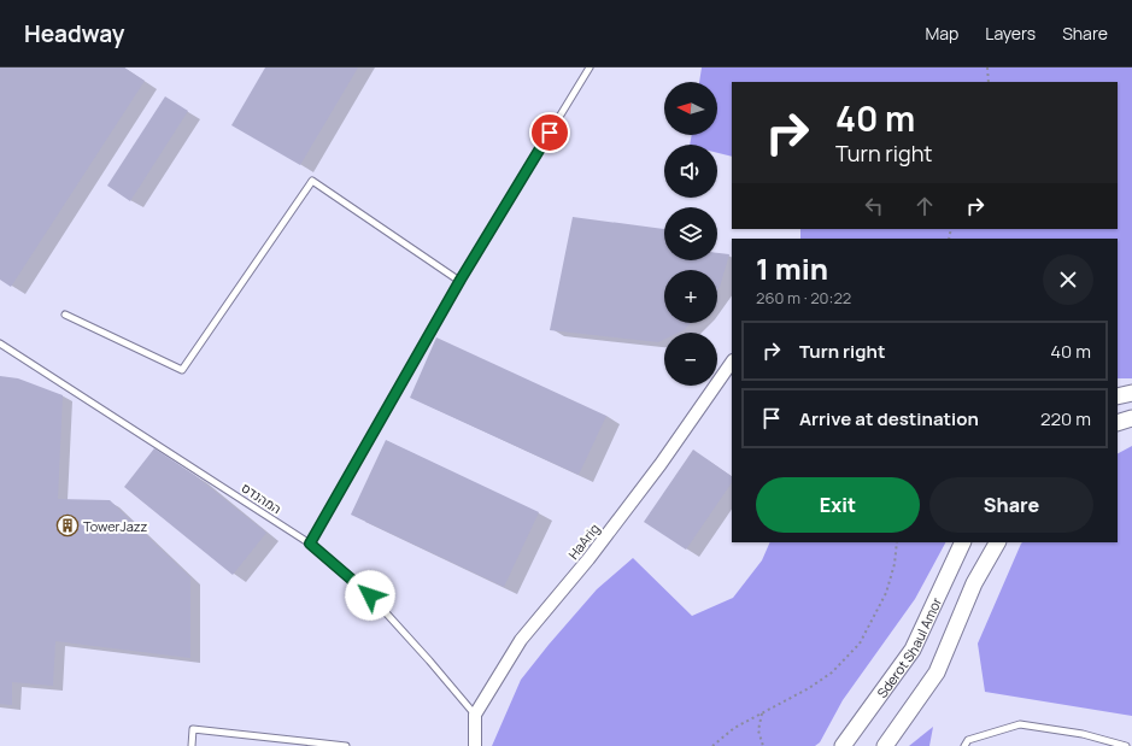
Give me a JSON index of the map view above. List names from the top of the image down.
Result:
{
  "streets": {
    "street": ["HaArig", "Sderot Shaul Amor"],
    "lane": ["המהנדס"]
  },
  "crossings": [
    ["המהנדס", "HaArig"]
  ],
  "places": {
    "building": ["TowerJazz"]
  },
  "north": "left",
  "page": {
    "header": "Headway",
    "nav": ["Map", "Layers", "Share"],
    "map_buttons": ["+", "−"],
    "turn": ["40 m", "Turn right"],
    "heading": ["1 min", "260 m · 20:22"],
    "list": [
      {
        "name": "Turn right",
        "value": "40 m"
      },
      {
        "name": "Arrive at destination",
        "value": "220 m"
      }
    ],
    "buttons": ["Exit", "Share"]
  }
}
